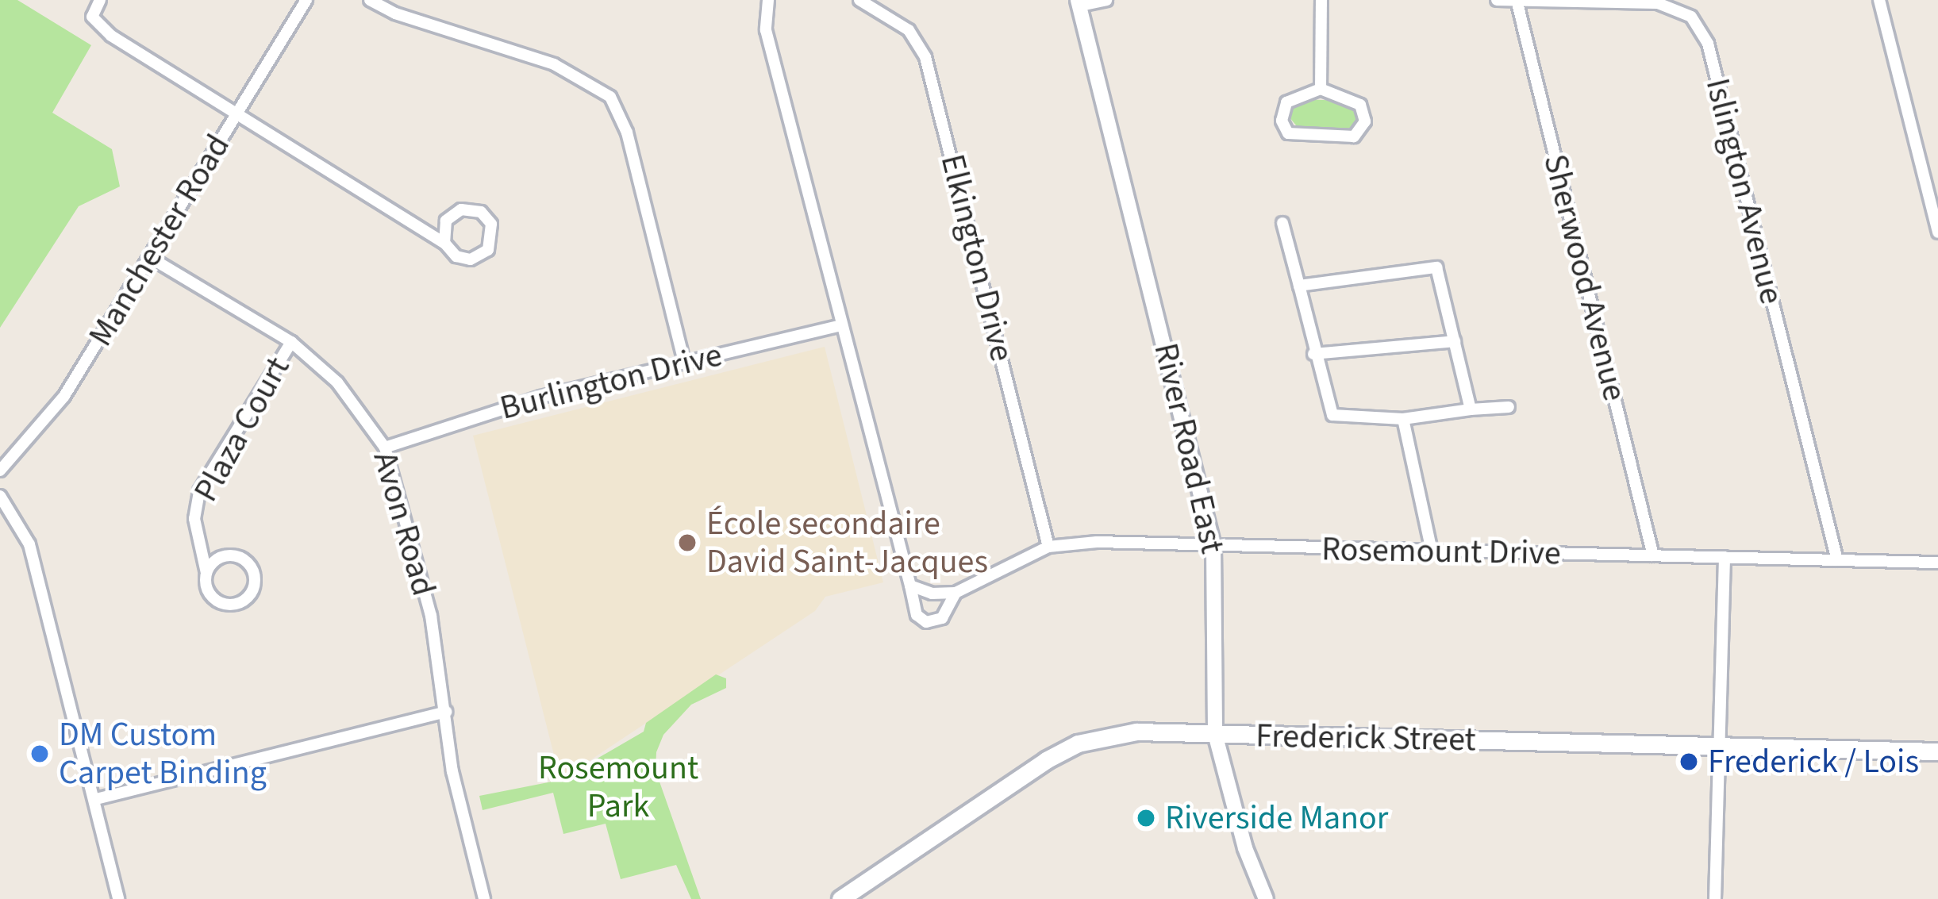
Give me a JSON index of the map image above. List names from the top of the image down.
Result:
{
  "streets": {
    "main road": ["Frederick Street"],
    "street": [
      "Islington Avenue",
      "Manchester Road",
      "Elkington Drive",
      "Sherwood Avenue",
      "Burlington Drive",
      "Plaza Court",
      "River Road East",
      "Avon Road",
      "Rosemount Drive"
    ]
  },
  "crossings": [
    ["Islington Avenue", "Sherwood Avenue"],
    ["Islington Avenue", "Rosemount Drive"],
    ["Manchester Road", "Avon Road"],
    ["Elkington Drive", "Rosemount Drive"],
    ["Sherwood Avenue", "Rosemount Drive"],
    ["Burlington Drive", "Avon Road"],
    ["Burlington Drive", "Rosemount Drive"],
    ["Plaza Court", "Avon Road"],
    ["River Road East", "Rosemount Drive"],
    ["River Road East", "Frederick Street"]
  ],
  "parks": ["Rosemount Park"],
  "places": [
    "École secondaire David Saint-Jacques",
    "DM Custom Carpet Binding",
    "Frederick / Lois",
    "Riverside Manor"
  ]
}
